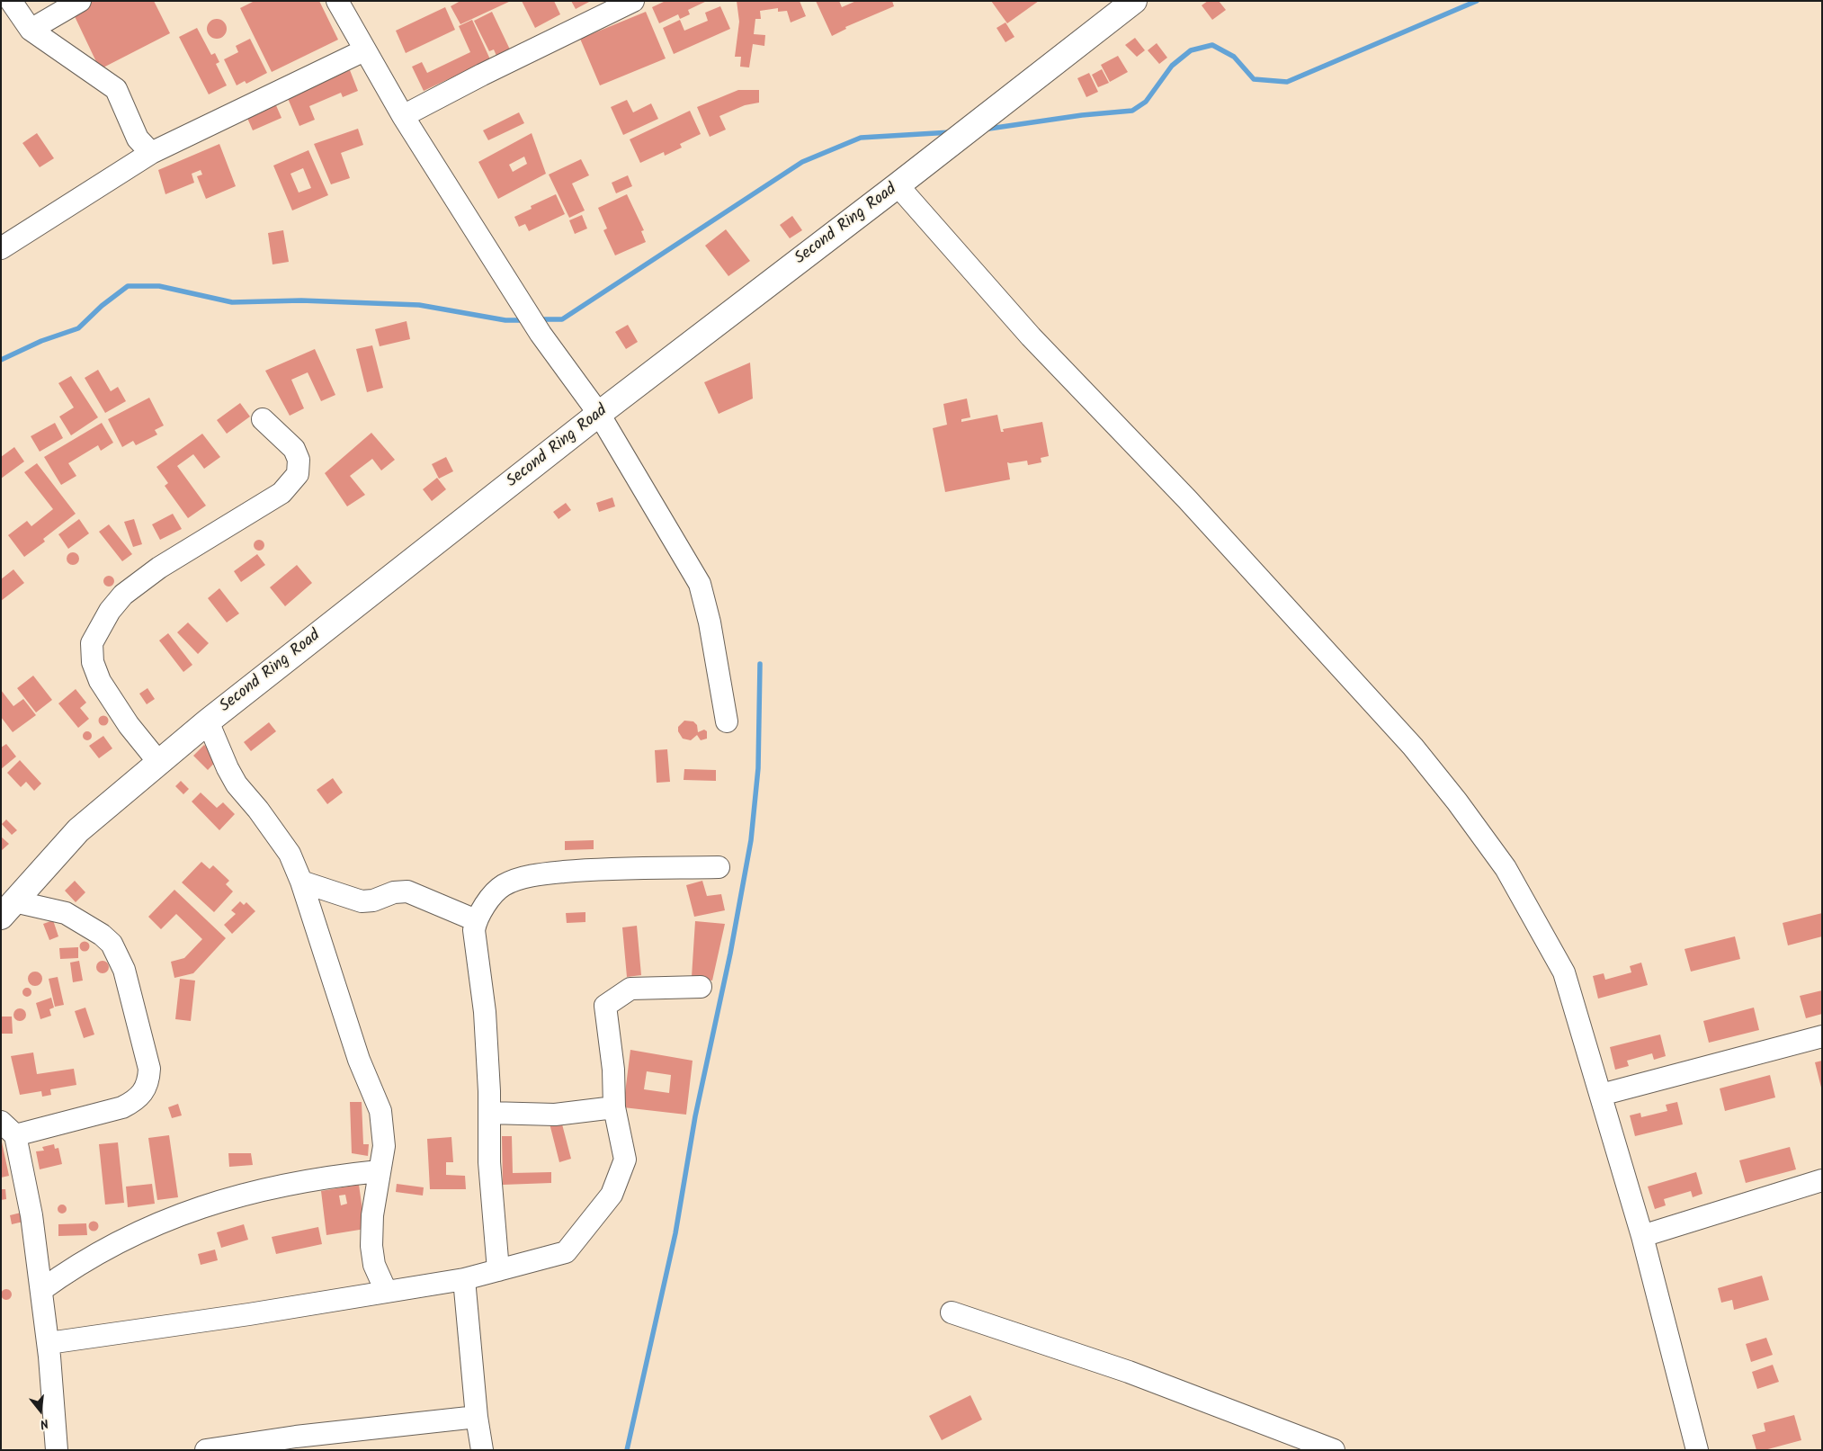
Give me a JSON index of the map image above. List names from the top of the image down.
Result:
{
  "streets": {
    "main road": ["Second Ring Road"]
  },
  "north": "bottom"
}
